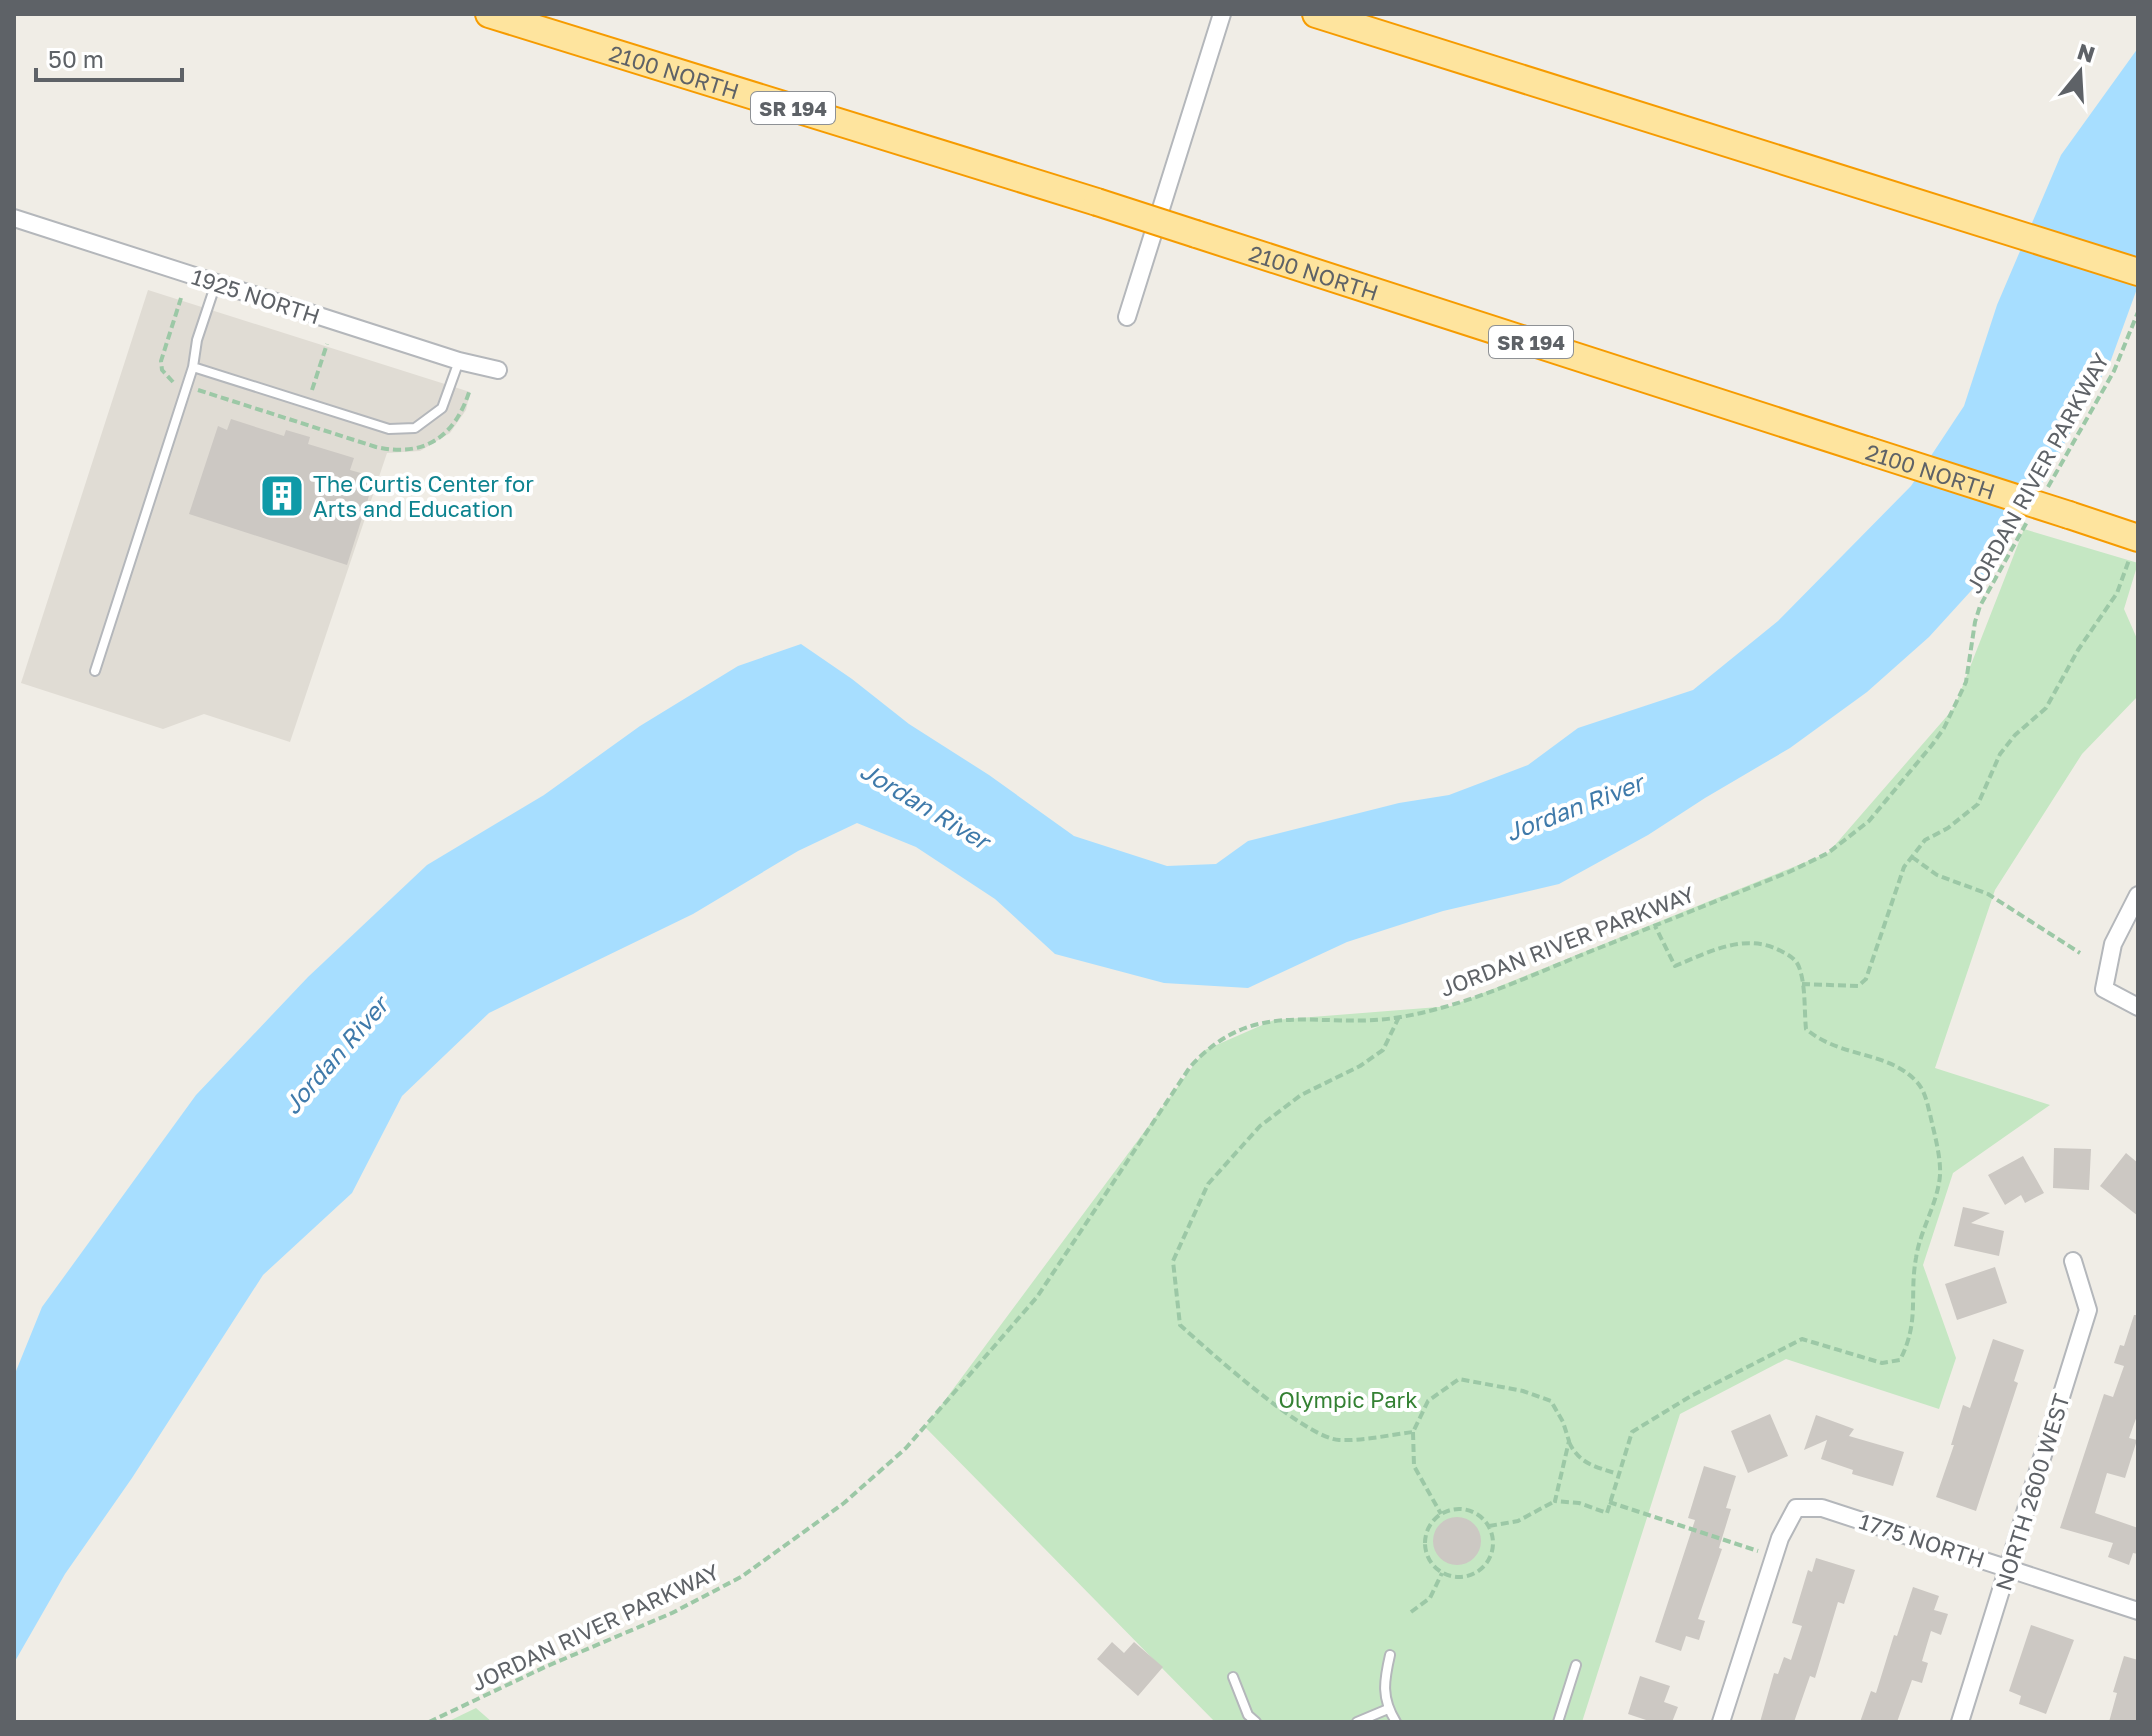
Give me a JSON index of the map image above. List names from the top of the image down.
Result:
{
  "streets": {
    "highway": ["2100 NORTH", "SR 194"],
    "street": ["1925 NORTH", "NORTH 2600 WEST", "1775 NORTH"],
    "path": ["JORDAN RIVER PARKWAY"]
  },
  "crossings": [
    ["NORTH 2600 WEST", "1775 NORTH"]
  ],
  "water": ["Jordan River"],
  "parks": ["Olympic Park"],
  "places": {
    "building": ["The Curtis Center for Arts and Education"]
  },
  "scale_bar": "50 m",
  "north": "top"
}
